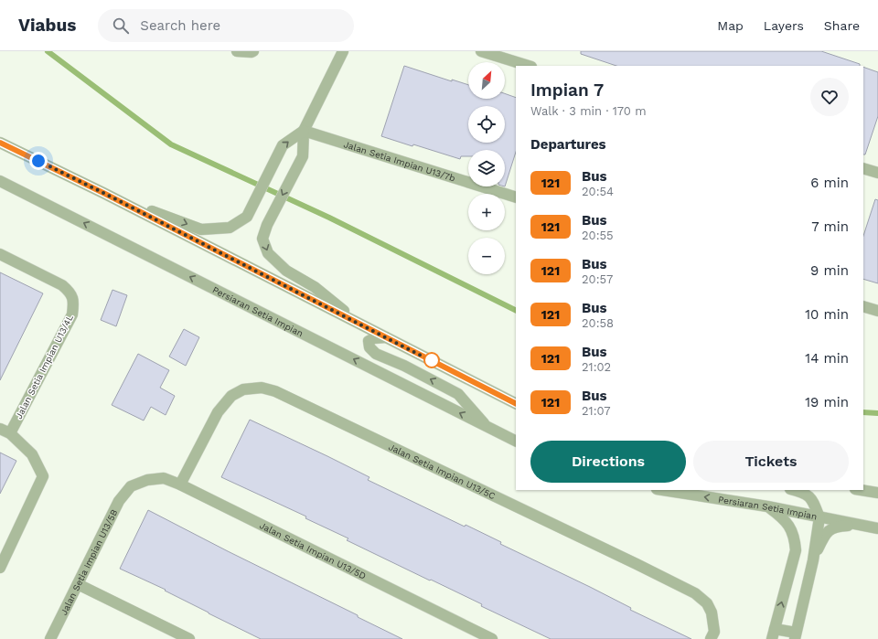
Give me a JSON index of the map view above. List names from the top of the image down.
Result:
{
  "streets": {
    "street": [
      "Jalan Setia Impian U13/7b",
      "Persiaran Setia Impian",
      "Jalan Setia Impian U13/4L",
      "Jalan Setia Impian U13/5C",
      "Jalan Setia Impian U13/5D",
      "Jalan Setia Impian U13/5B"
    ]
  },
  "crossings": [
    ["Jalan Setia Impian U13/5C", "Jalan Setia Impian U13/5D"],
    ["Jalan Setia Impian U13/5D", "Jalan Setia Impian U13/5B"]
  ],
  "lines": ["bus line 121"],
  "north": "top right",
  "page": {
    "header": "Viabus",
    "search": "Search here",
    "nav": ["Map", "Layers", "Share"],
    "map_buttons": ["+", "−"],
    "heading": [
      ["Impian 7", "Walk · 3 min · 170 m"],
      "Departures"
    ],
    "list": [
      {
        "mark": "121",
        "name": "Bus",
        "note": "20:54",
        "value": "6 min"
      },
      {
        "mark": "121",
        "name": "Bus",
        "note": "20:55",
        "value": "7 min"
      },
      {
        "mark": "121",
        "name": "Bus",
        "note": "20:57",
        "value": "9 min"
      },
      {
        "mark": "121",
        "name": "Bus",
        "note": "20:58",
        "value": "10 min"
      },
      {
        "mark": "121",
        "name": "Bus",
        "note": "21:02",
        "value": "14 min"
      },
      {
        "mark": "121",
        "name": "Bus",
        "note": "21:07",
        "value": "19 min"
      }
    ],
    "buttons": ["Directions", "Tickets"]
  }
}
